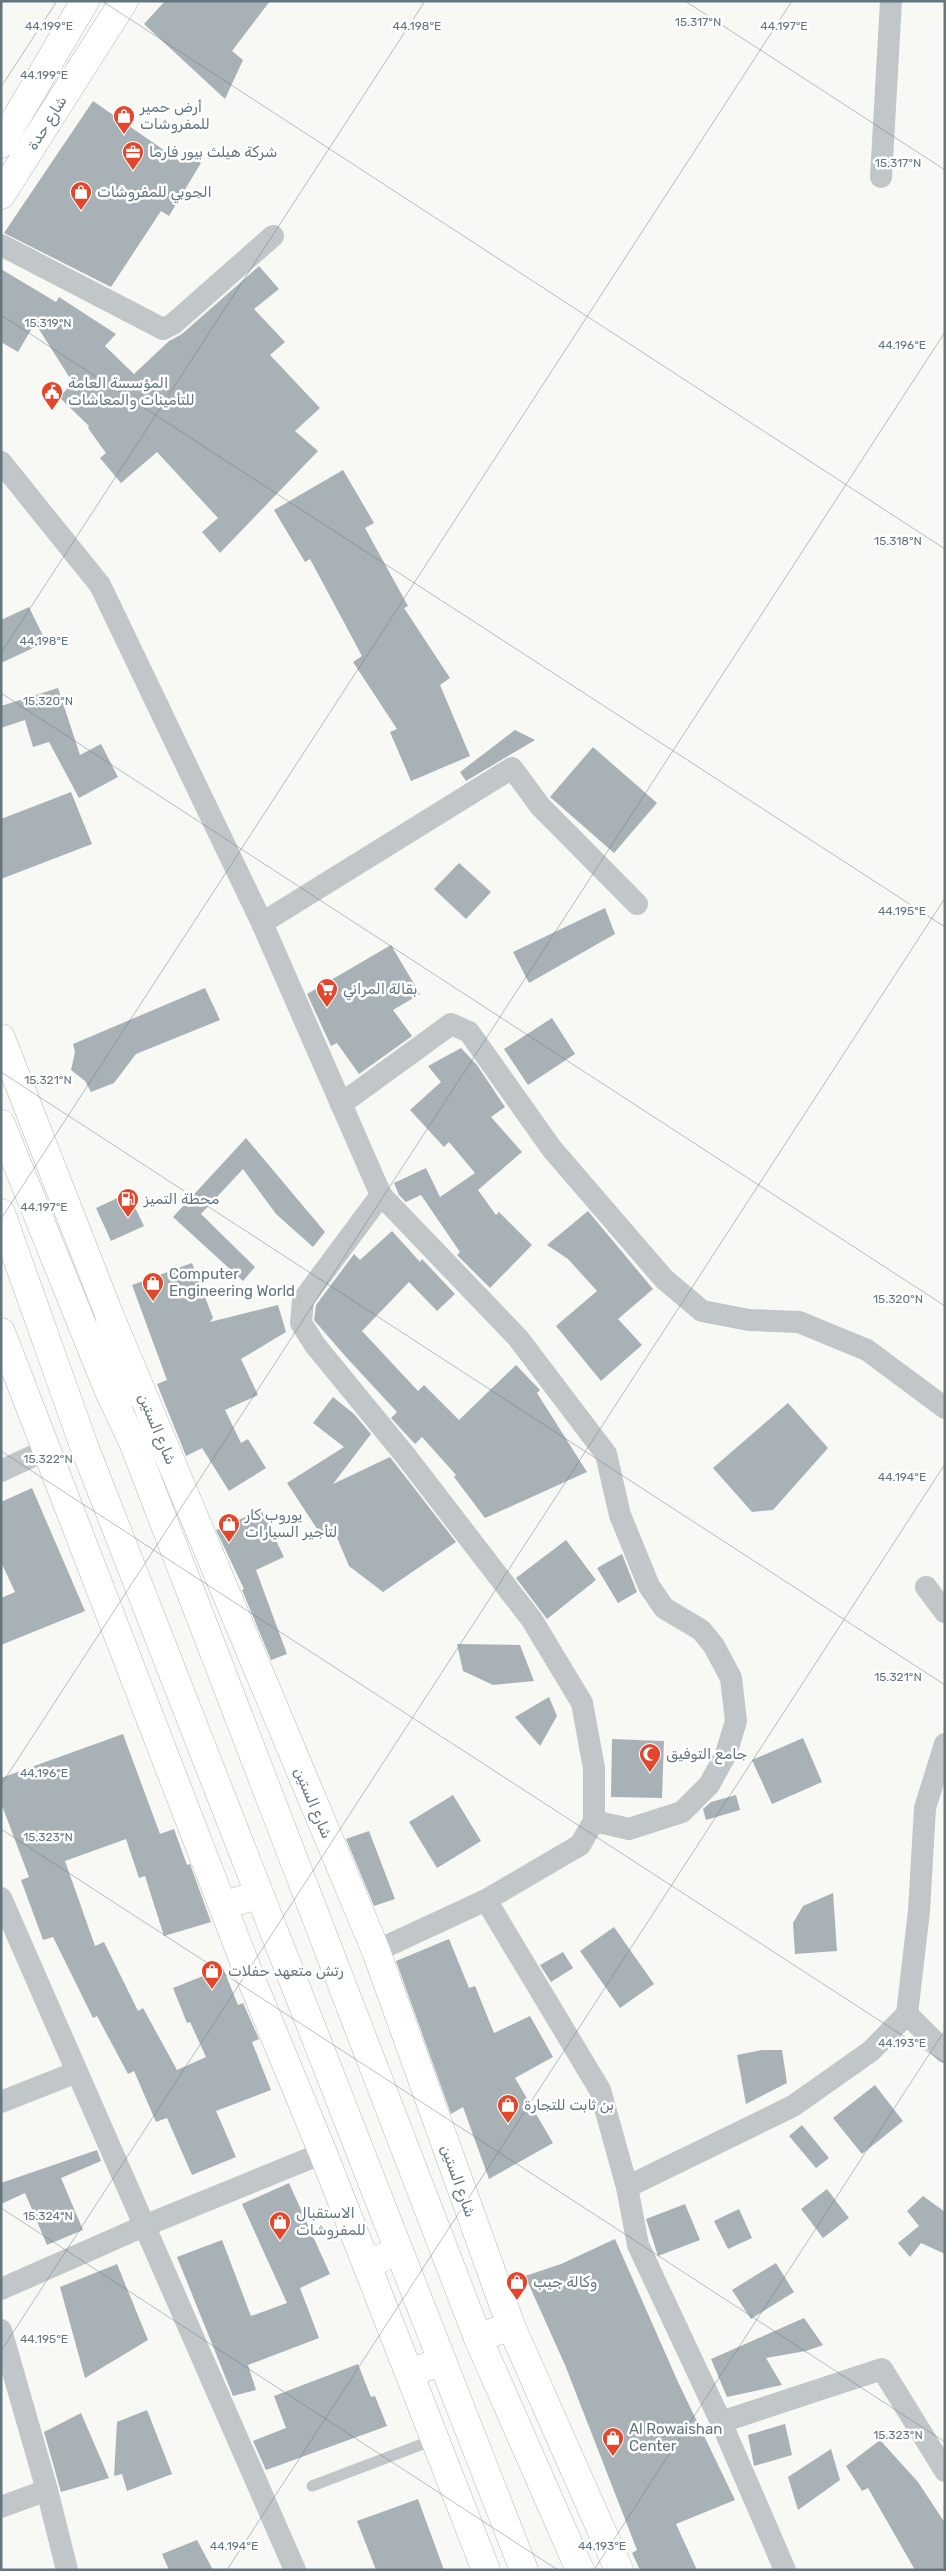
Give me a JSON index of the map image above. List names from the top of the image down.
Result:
{
  "streets": {
    "main road": ["شارع حدة", "شارع الستين"]
  },
  "places": {
    "shop": [
      "أرض حمير للمفروشات",
      "الجوبي للمفروشات",
      "Computer Engineering World",
      "يوروب كار لتأجير السيارات",
      "رتش متعهد حفلات",
      "بن ثابت للتجارة",
      "الاستقبال للمفروشات",
      "وكالة جيب",
      "Al Rowaishan Center"
    ],
    "office": ["شركة هيلث بيور فارما"],
    "public building": ["المؤسسة العامة للتأمينات والمعاشات"],
    "supermarket": ["بقالة المراني"],
    "fuel station": ["محطة التميز"],
    "mosque": ["جامع التوفيق"]
  },
  "coordinates": [
    "15.317°N",
    "44.198°E",
    "44.199°E",
    "44.197°E",
    "15.319°N",
    "44.196°E",
    "15.318°N",
    "15.320°N",
    "44.195°E",
    "15.321°N",
    "15.322°N",
    "44.194°E",
    "15.323°N",
    "44.193°E",
    "15.324°N"
  ]
}
